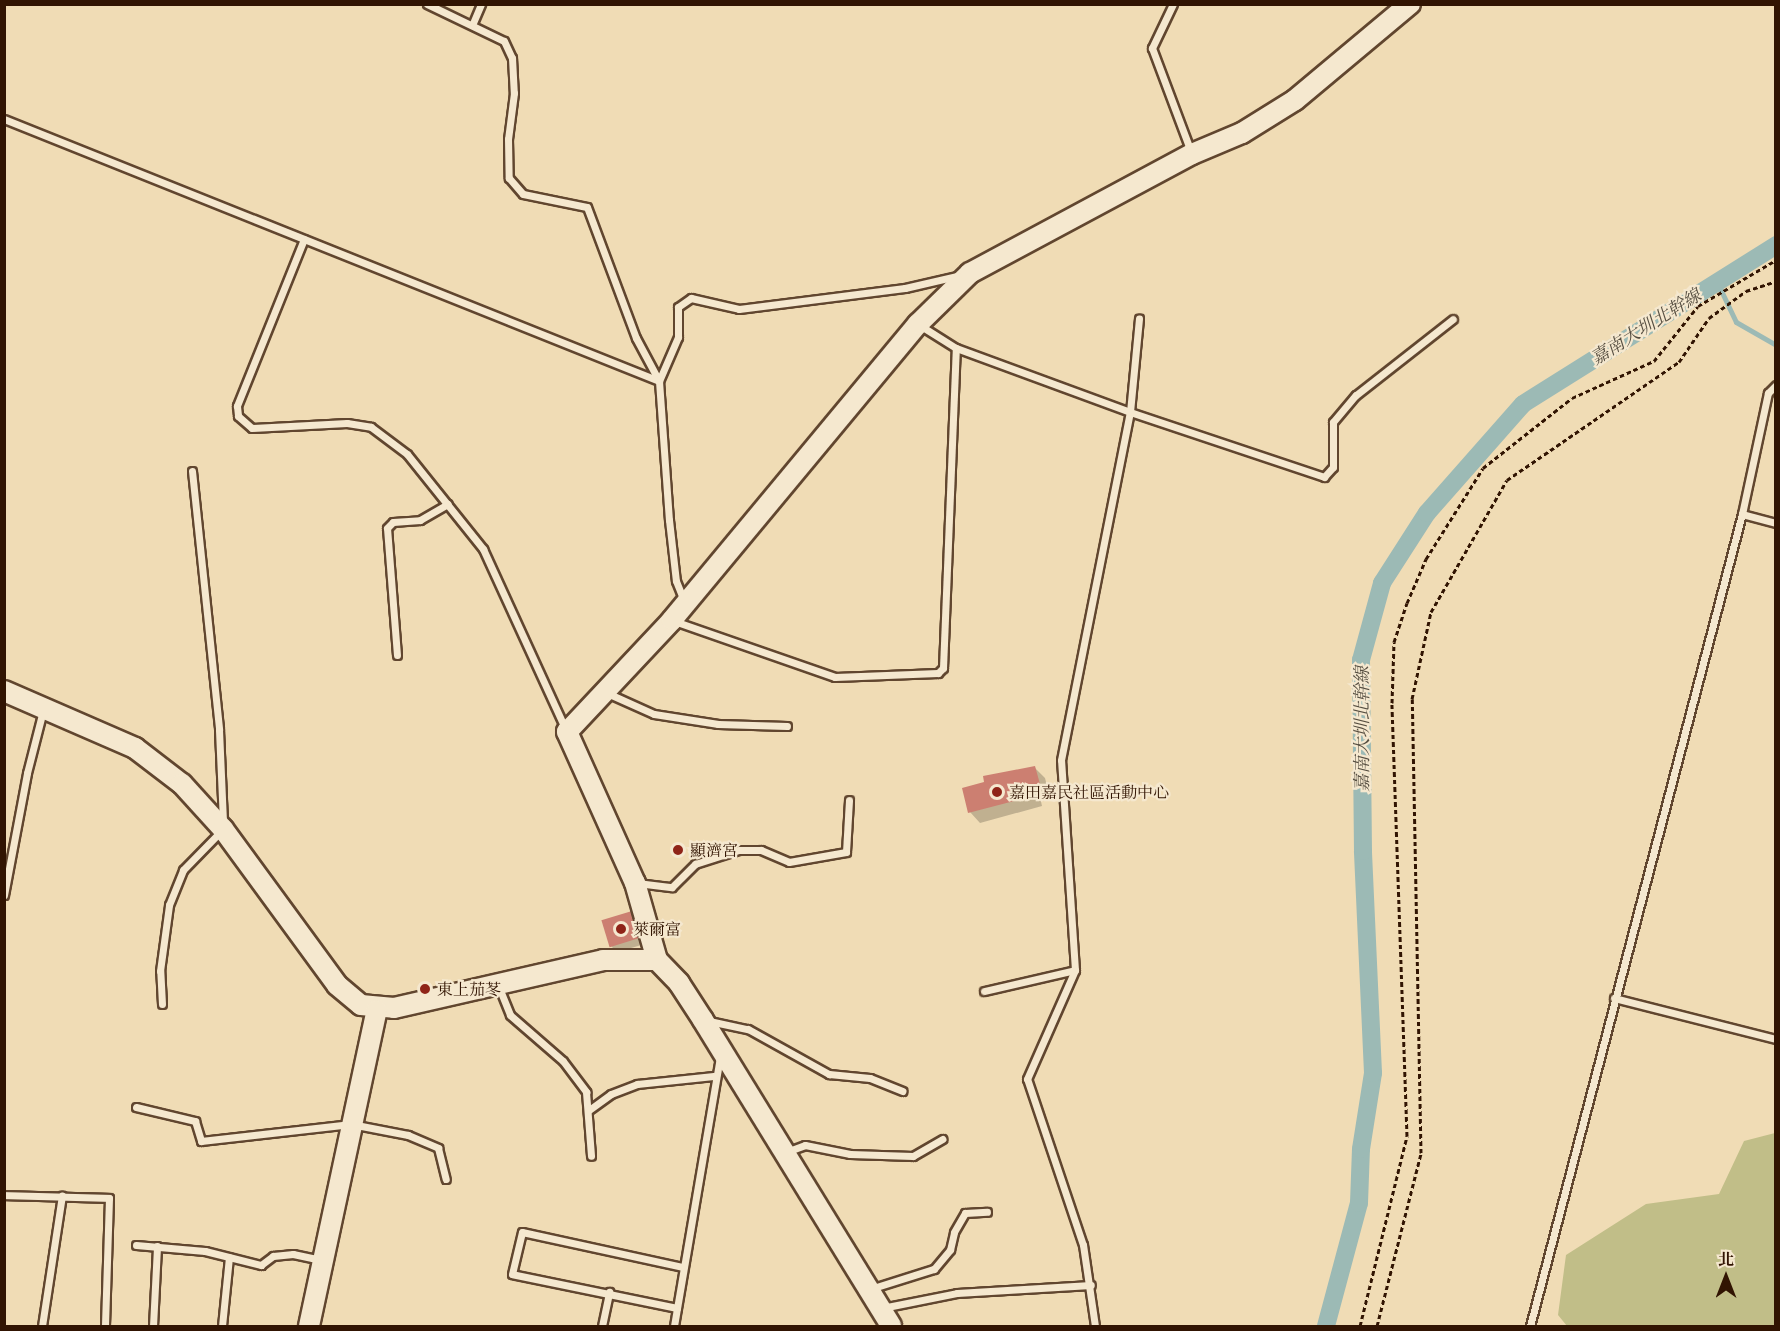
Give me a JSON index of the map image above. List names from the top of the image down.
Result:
{
  "water": ["嘉南大圳北幹線"],
  "places": [
    "嘉田嘉民社區活動中心",
    "顯濟宮",
    "萊爾富",
    "東上茄苳"
  ],
  "north": "top"
}
